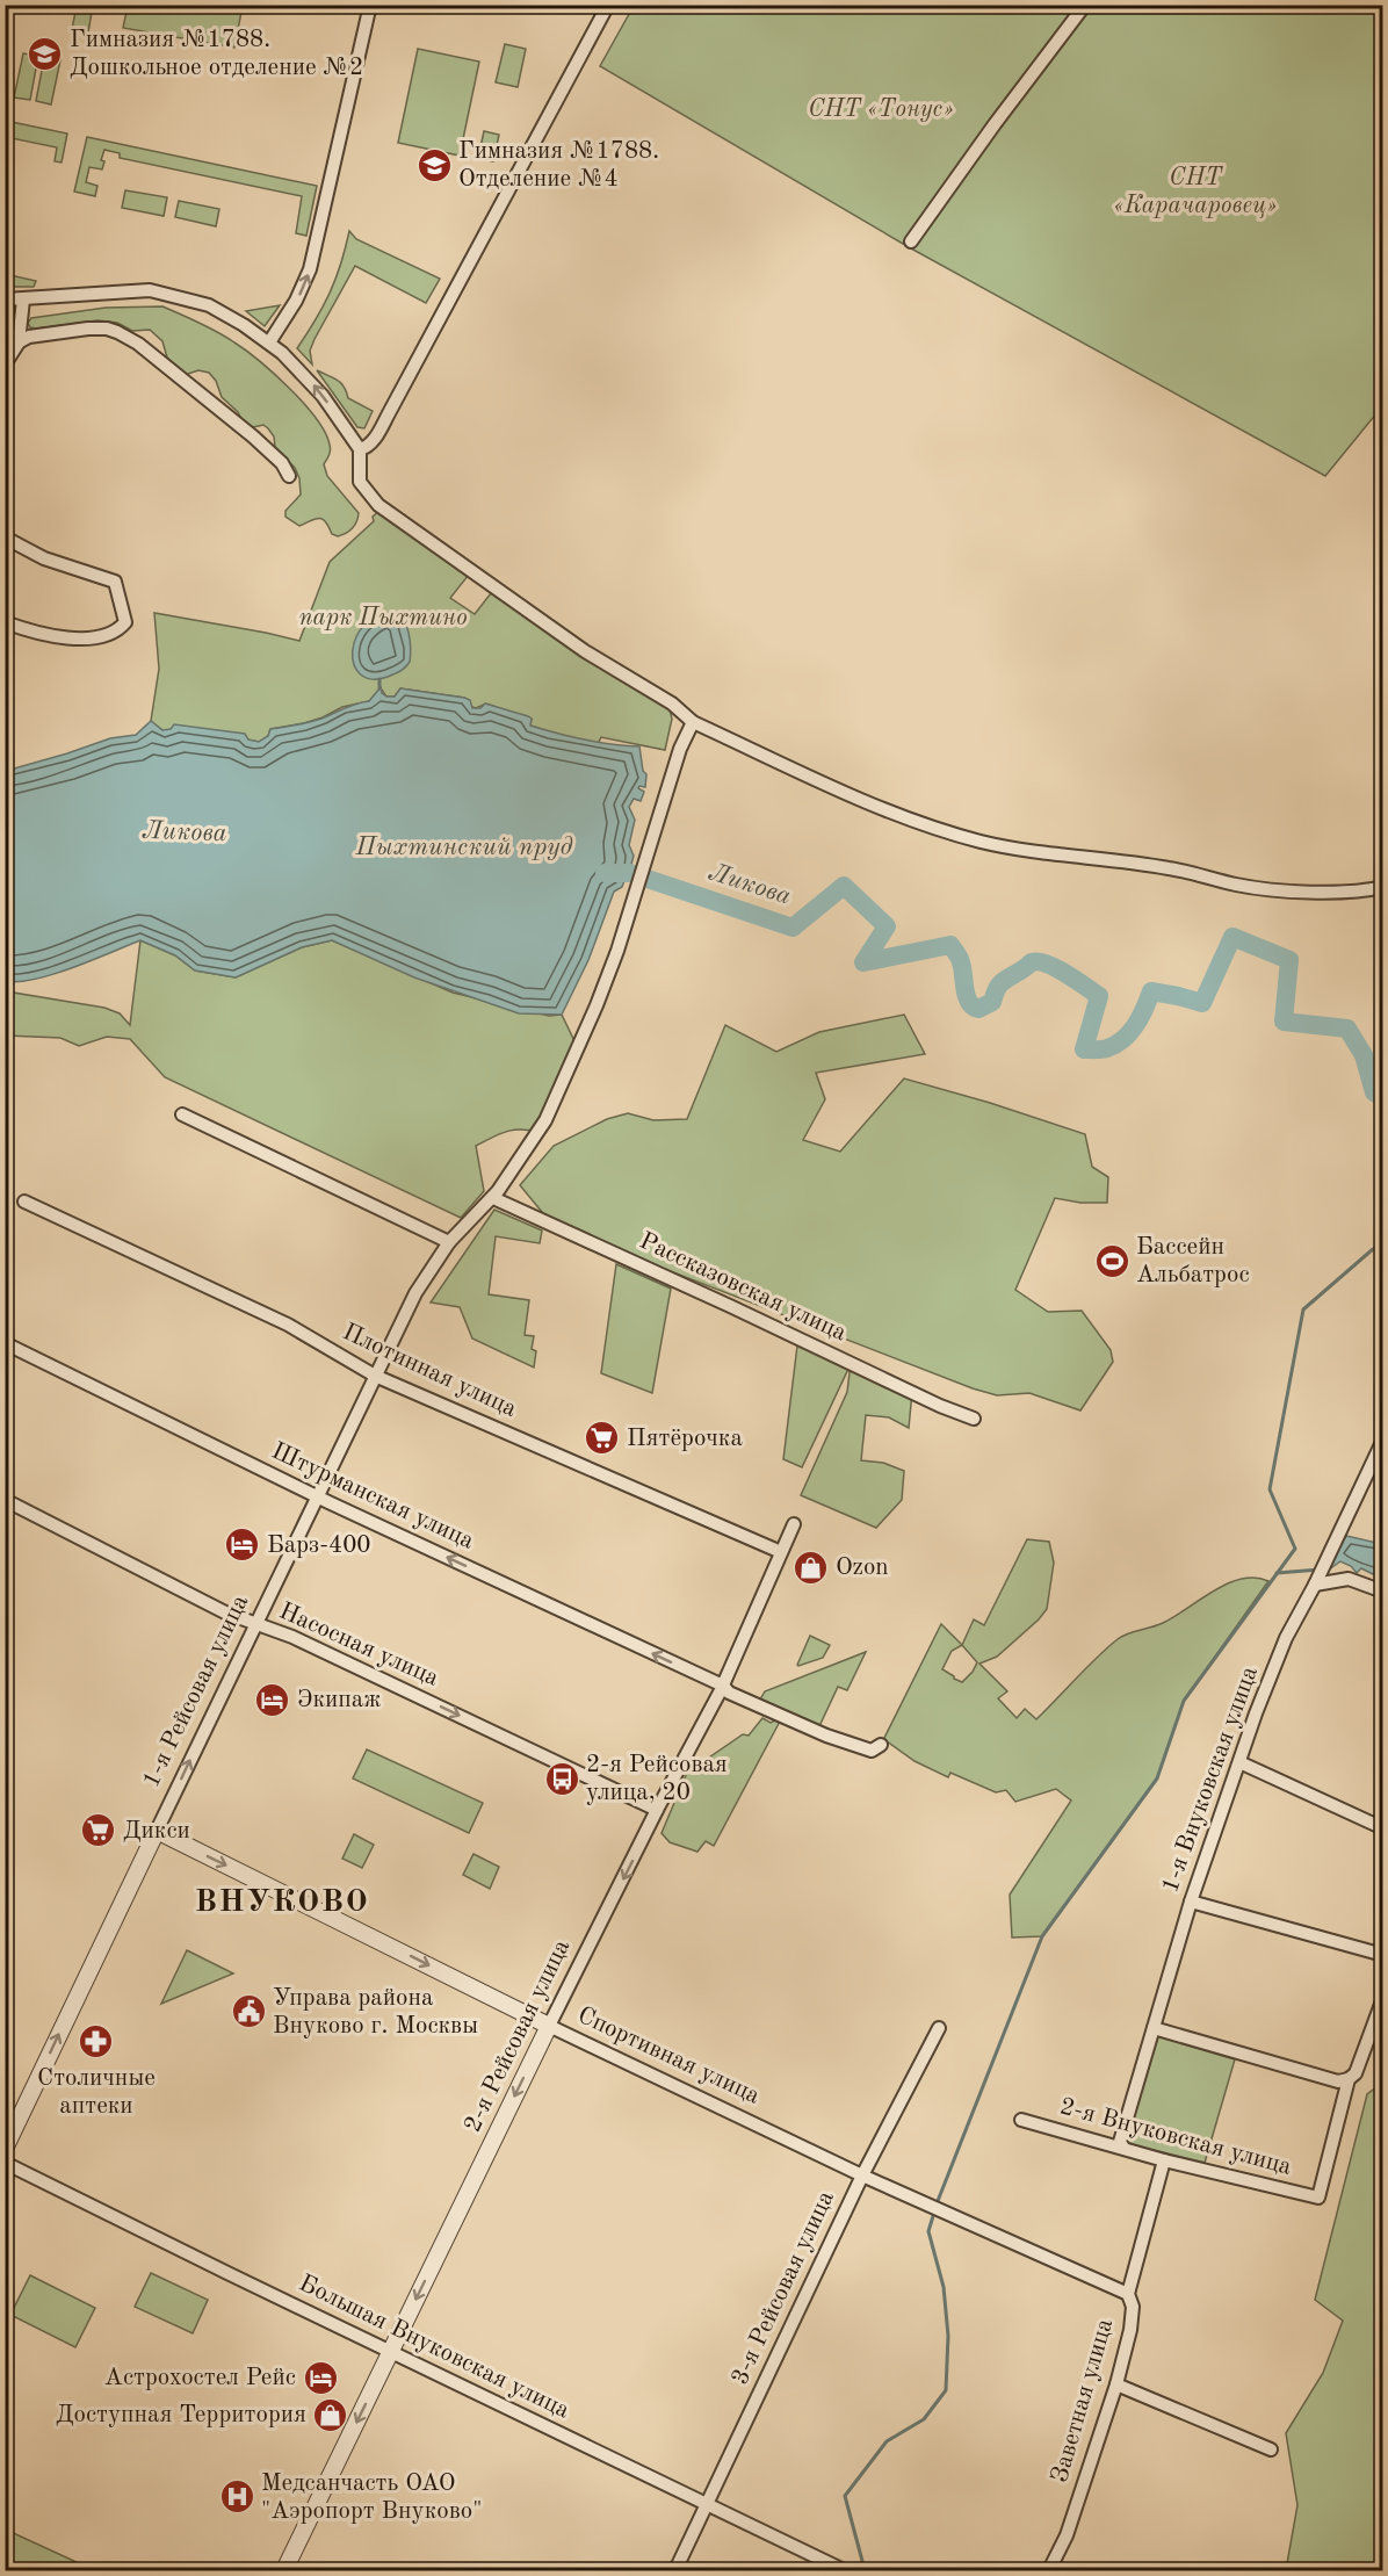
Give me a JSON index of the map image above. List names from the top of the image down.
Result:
{
  "streets": {
    "street": [
      "Рассказовская улица",
      "Плотинная улица",
      "Штурманская улица",
      "Насосная улица",
      "1-я Рейсовая улица",
      "1-я Внуковская улица",
      "2-я Рейсовая улица",
      "Спортивная улица",
      "2-я Внуковская улица",
      "3-я Рейсовая улица",
      "Большая Внуковская улица",
      "Заветная улица"
    ]
  },
  "crossings": [
    ["Рассказовская улица", "1-я Рейсовая улица"],
    ["Плотинная улица", "1-я Рейсовая улица"],
    ["Плотинная улица", "2-я Рейсовая улица"],
    ["Штурманская улица", "1-я Рейсовая улица"],
    ["Штурманская улица", "2-я Рейсовая улица"],
    ["Насосная улица", "1-я Рейсовая улица"],
    ["Насосная улица", "2-я Рейсовая улица"],
    ["1-я Рейсовая улица", "Спортивная улица"],
    ["1-я Внуковская улица", "2-я Внуковская улица"],
    ["2-я Рейсовая улица", "Спортивная улица"],
    ["2-я Рейсовая улица", "Большая Внуковская улица"],
    ["Спортивная улица", "3-я Рейсовая улица"],
    ["Спортивная улица", "Заветная улица"],
    ["2-я Внуковская улица", "Заветная улица"],
    ["3-я Рейсовая улица", "Большая Внуковская улица"]
  ],
  "one_way": [
    "Штурманская улица",
    "Насосная улица",
    "1-я Рейсовая улица",
    "2-я Рейсовая улица",
    "Спортивная улица"
  ],
  "districts": ["ВНУКОВО"],
  "water": ["Ликова", "Пыхтинский пруд"],
  "parks": ["СНТ «Тонус»", "СНТ «Карачаровец»", "парк Пыхтино"],
  "places": {
    "school or university": ["Гимназия №1788. Дошкольное отделение №2", "Гимназия №1788. Отделение №4"],
    "sports": ["Бассейн Альбатрос"],
    "supermarket": ["Пятёрочка", "Дикси"],
    "hotel": ["Барз-400", "Экипаж", "Астрохостел Рейс"],
    "shop": ["Ozon", "Доступная Территория"],
    "bus stop": ["2-я Рейсовая улица, 20"],
    "public building": ["Управа района Внуково г. Москвы"],
    "pharmacy": ["Столичные аптеки"],
    "hospital": ["Медсанчасть ОАО \"Аэропорт Внуково\""]
  }
}
